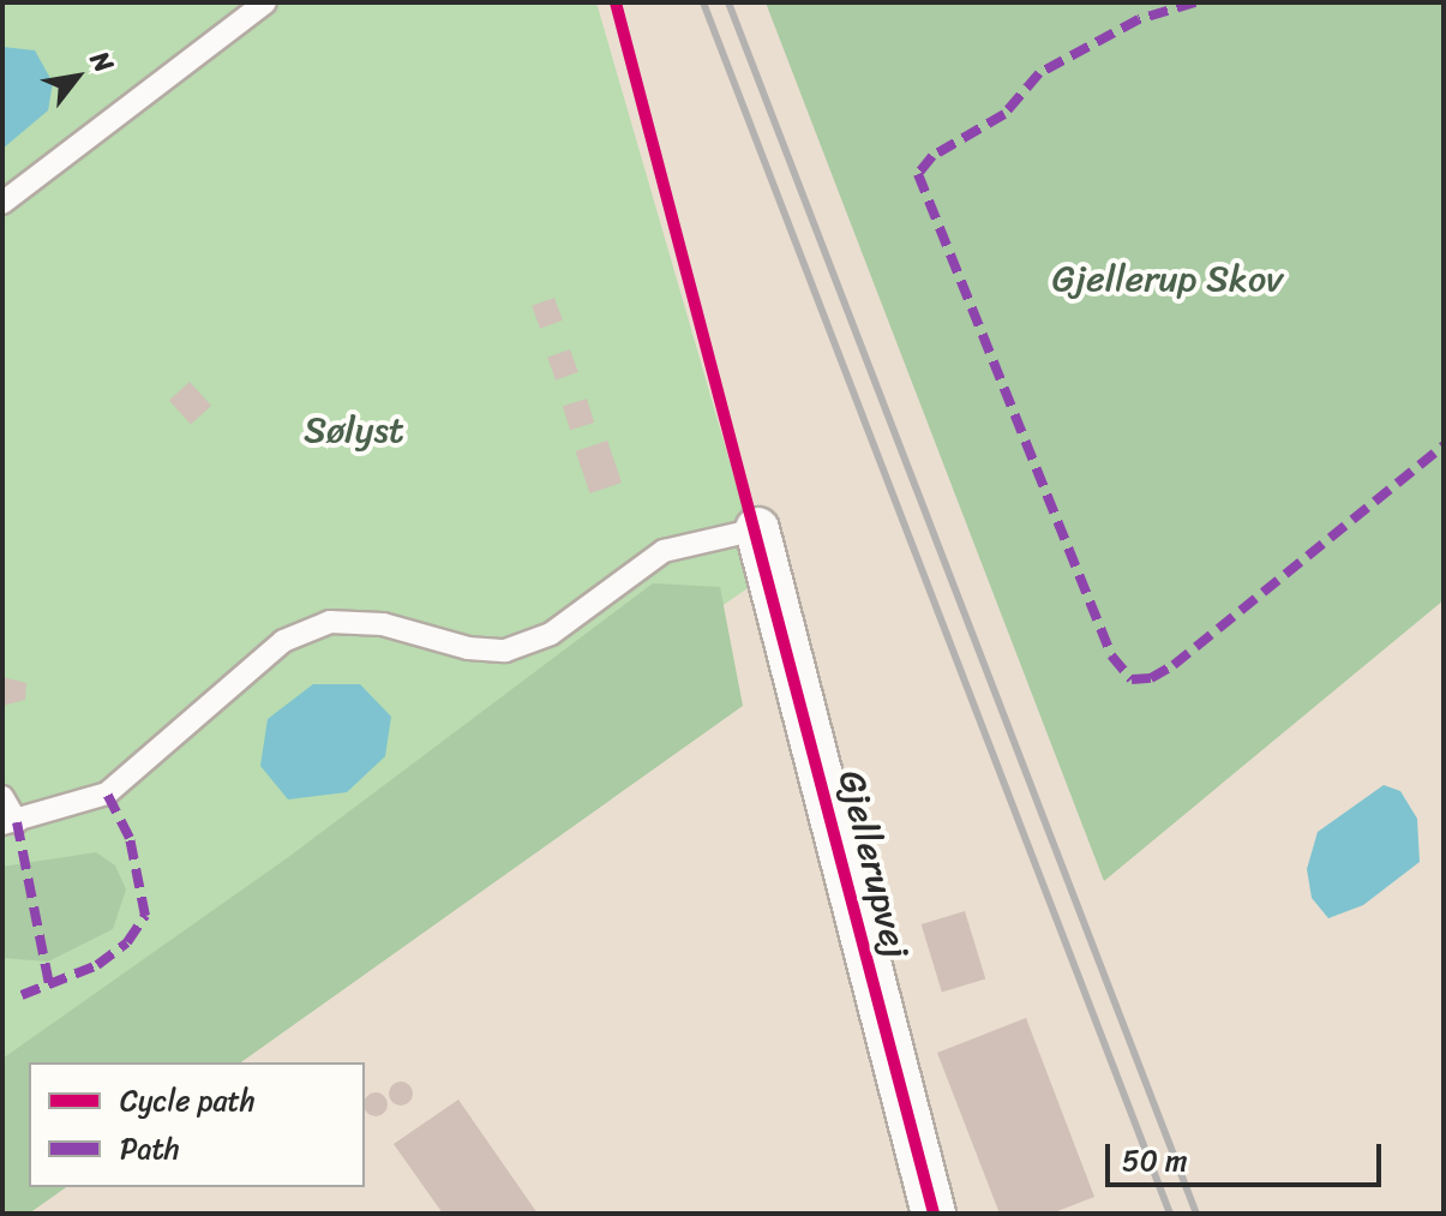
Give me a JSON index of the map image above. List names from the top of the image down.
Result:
{
  "streets": {
    "street": ["Gjellerupvej"]
  },
  "parks": ["Gjellerup Skov", "Sølyst"],
  "legend": ["Cycle path", "Path"],
  "scale_bar": "50 m",
  "north": "top right"
}
